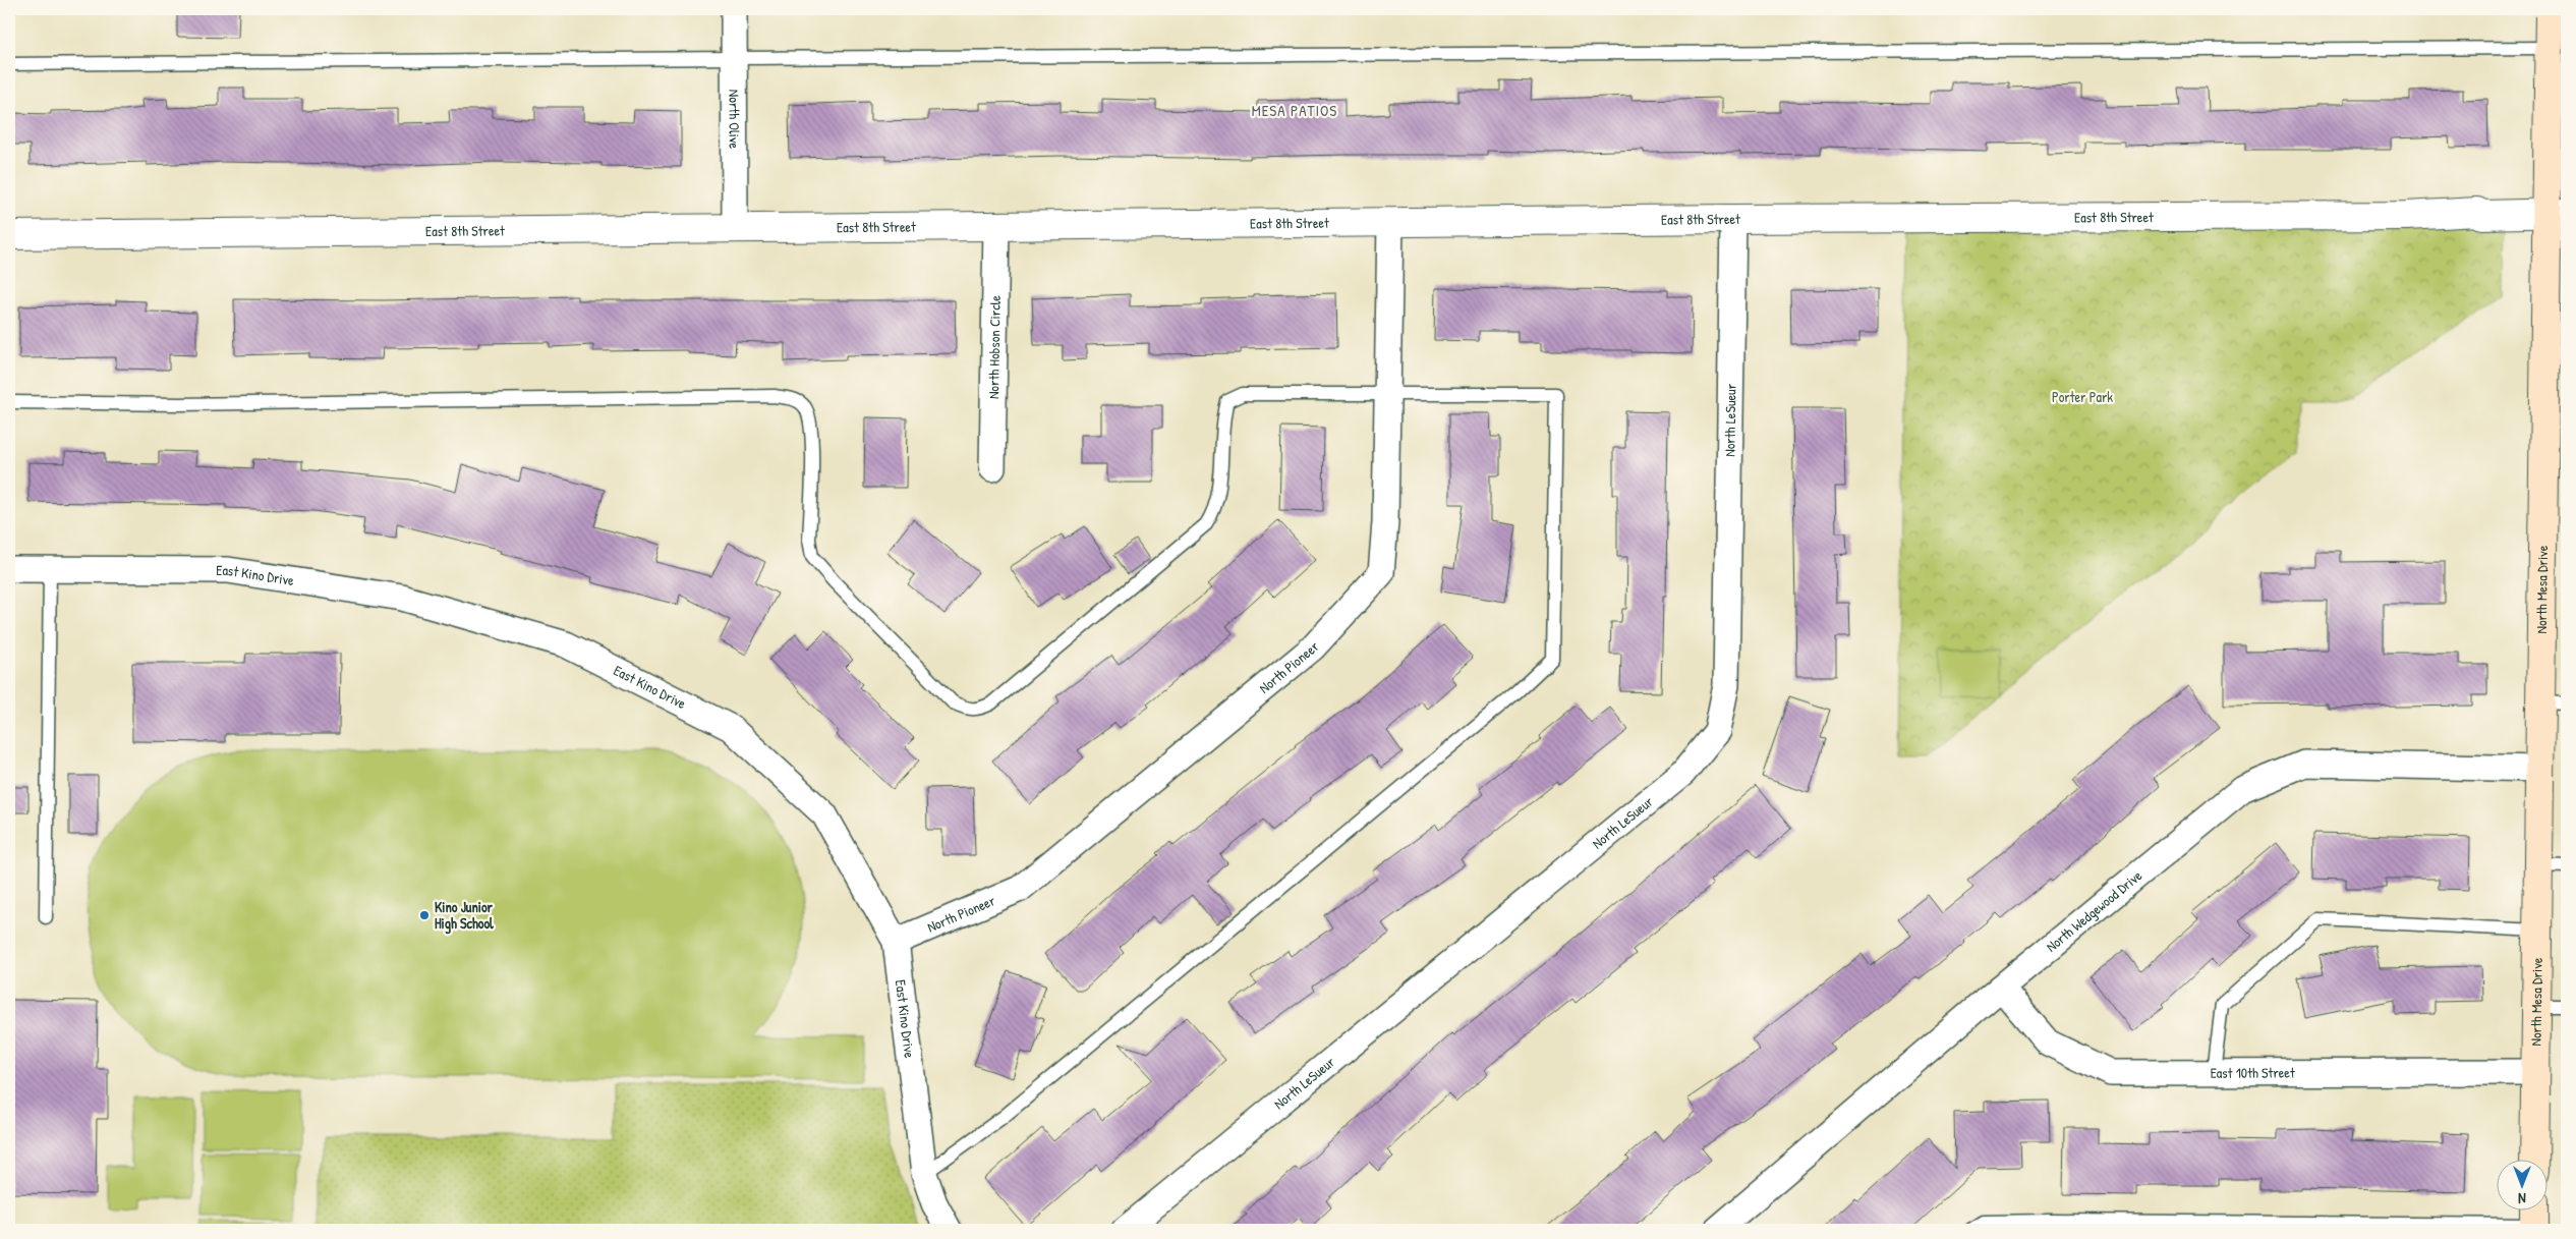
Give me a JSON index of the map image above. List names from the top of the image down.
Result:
{
  "streets": {
    "main road": ["North Mesa Drive"],
    "street": [
      "North Olive",
      "East 8th Street",
      "North Hobson Circle",
      "North LeSueur",
      "East Kino Drive",
      "North Pioneer",
      "North Wedgewood Drive",
      "East 10th Street"
    ]
  },
  "crossings": [
    ["North Olive", "East 8th Street"],
    ["East 8th Street", "North Hobson Circle"],
    ["East 8th Street", "North LeSueur"],
    ["East 8th Street", "North Mesa Drive"],
    ["East 8th Street", "North Pioneer"],
    ["East Kino Drive", "North Pioneer"],
    ["North Mesa Drive", "North Wedgewood Drive"],
    ["North Mesa Drive", "East 10th Street"],
    ["North Wedgewood Drive", "East 10th Street"]
  ],
  "districts": ["MESA PATIOS"],
  "parks": ["Porter Park"],
  "places": ["Kino Junior High School"],
  "north": "bottom"
}
